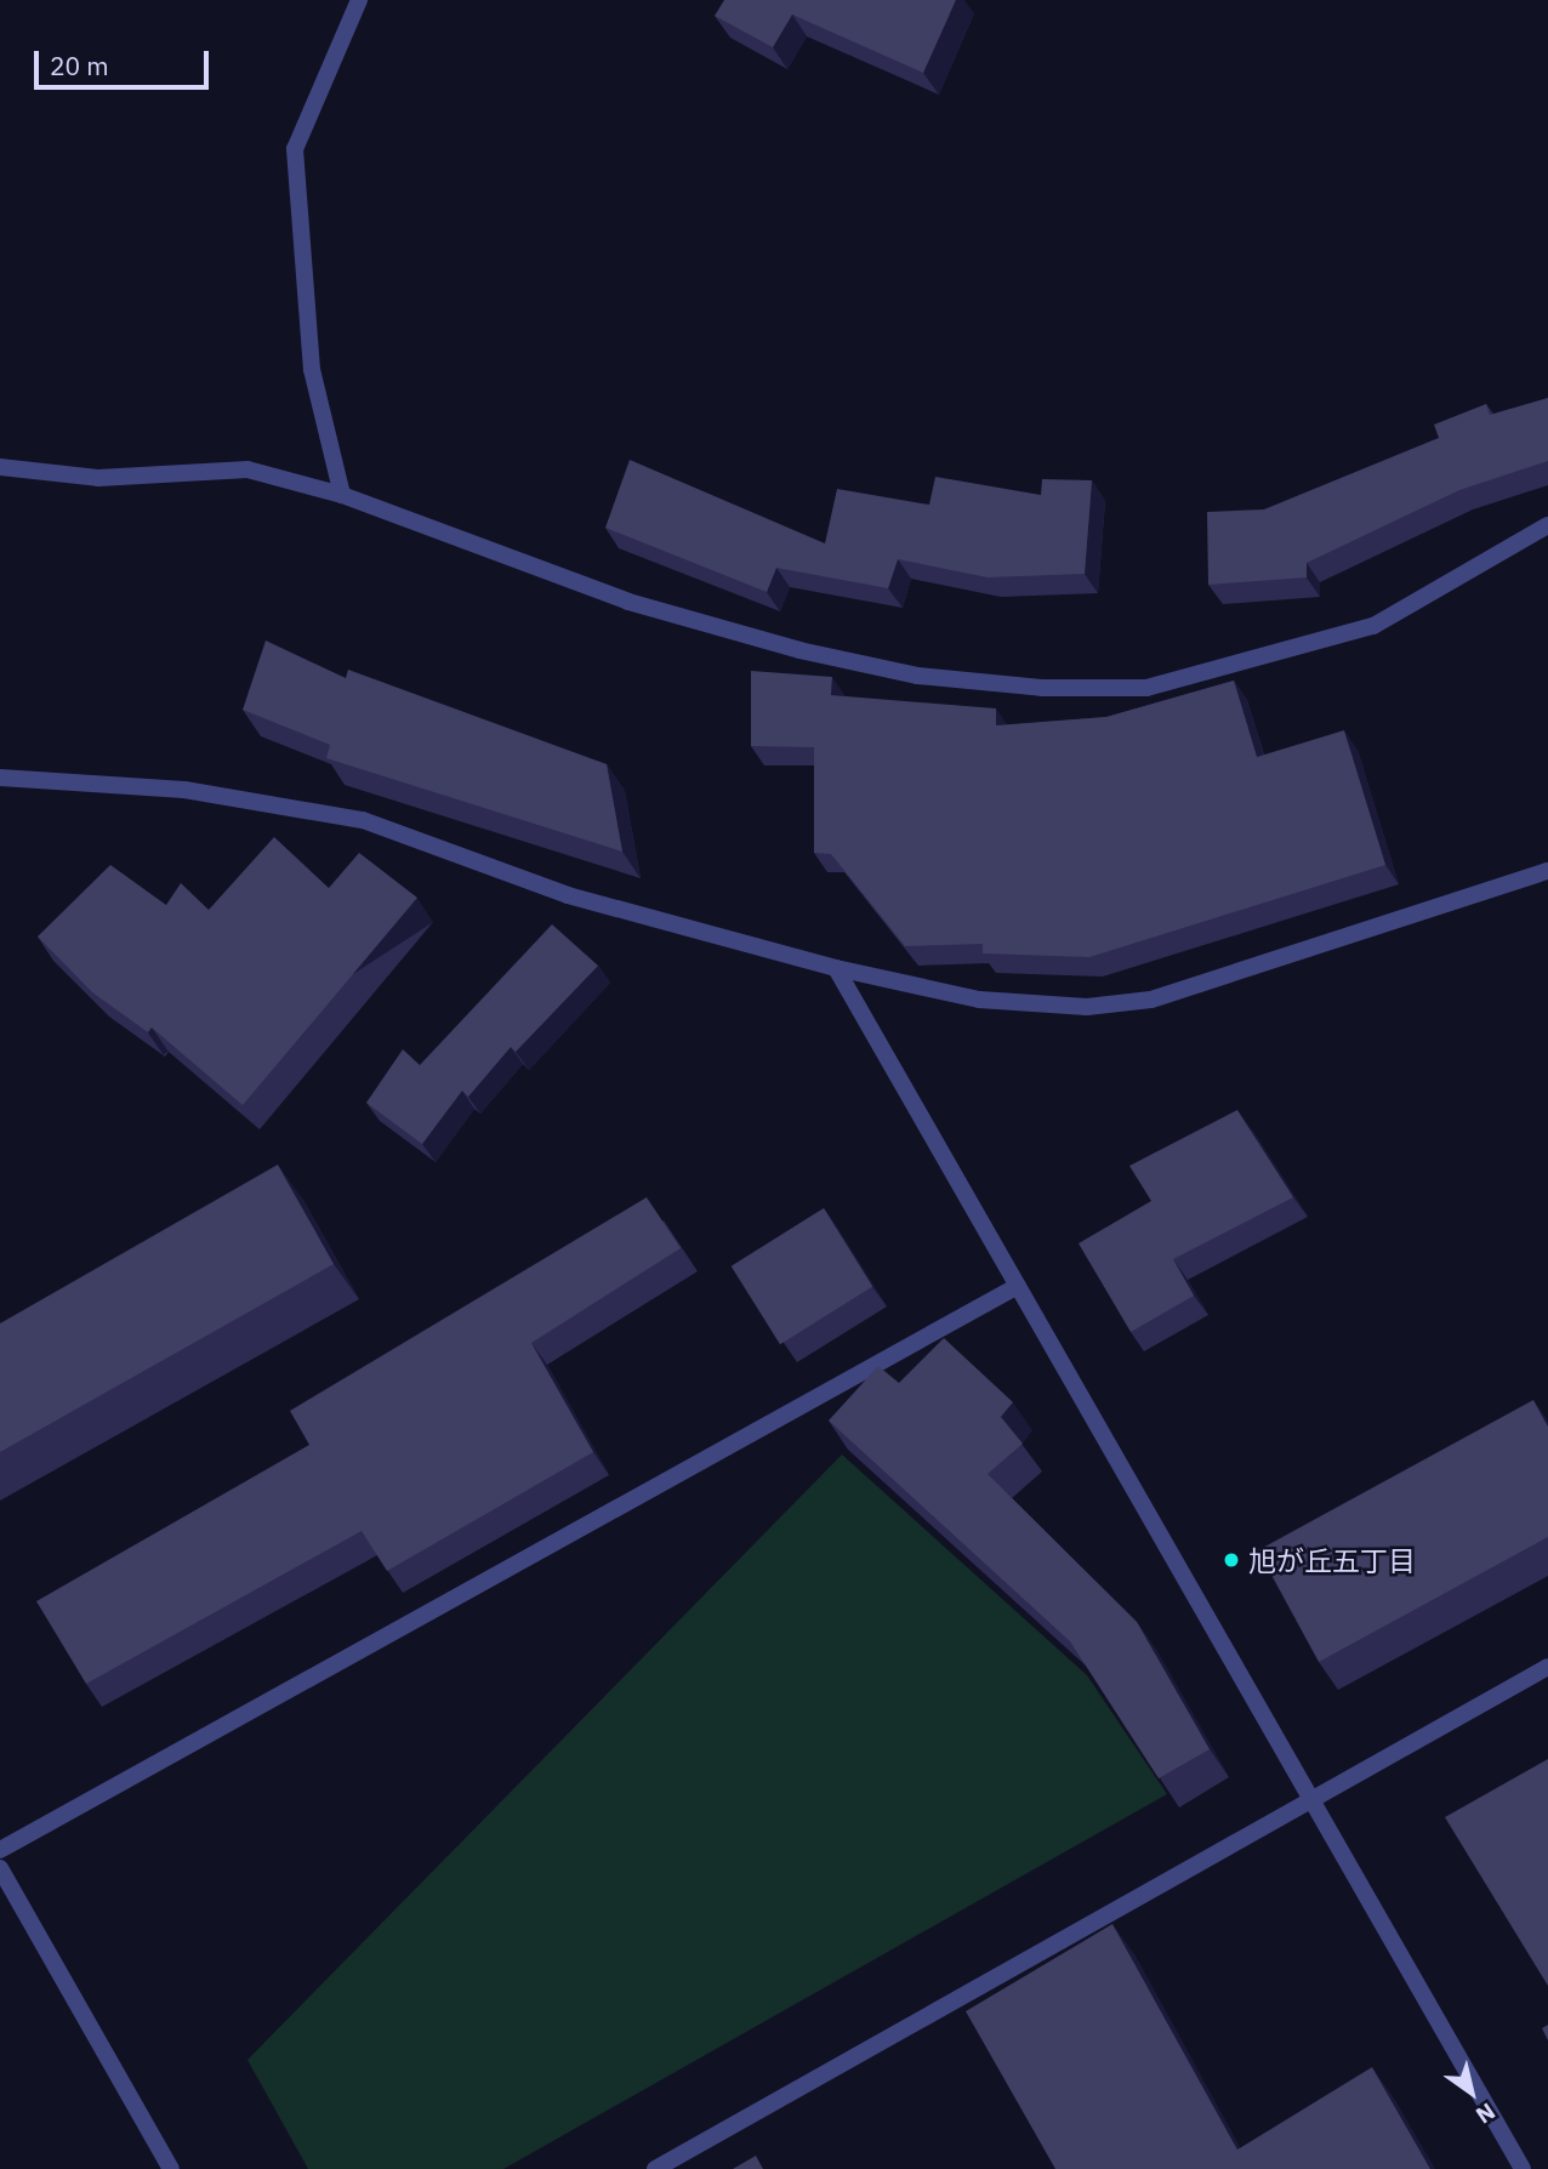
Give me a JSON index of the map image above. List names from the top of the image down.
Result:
{
  "places": ["旭が丘五丁目"],
  "scale_bar": "20 m",
  "north": "bottom right"
}
